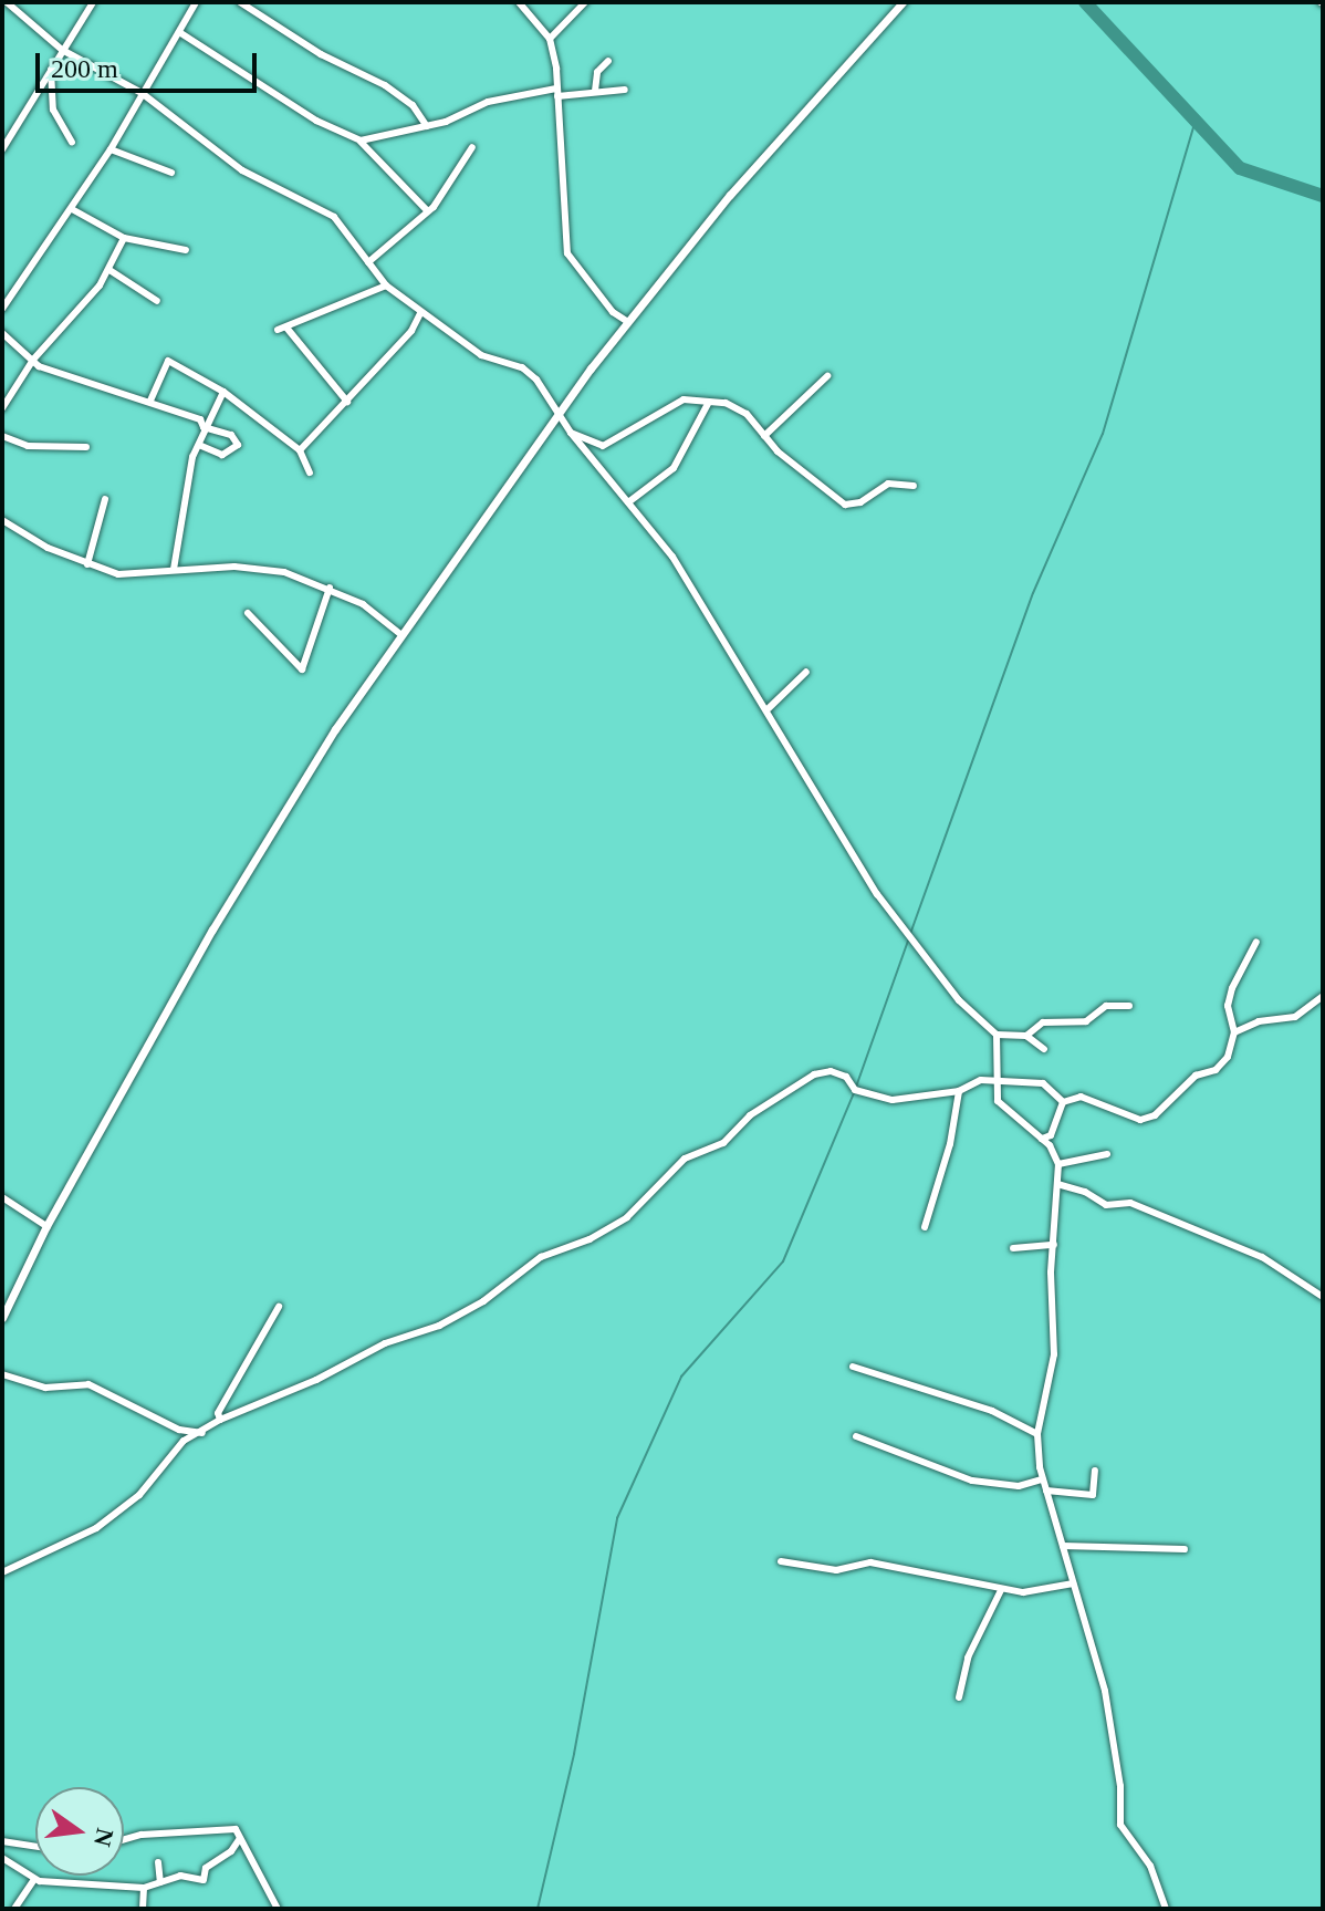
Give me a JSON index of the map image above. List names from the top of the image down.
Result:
{
  "scale_bar": "200 m",
  "north": "right"
}
